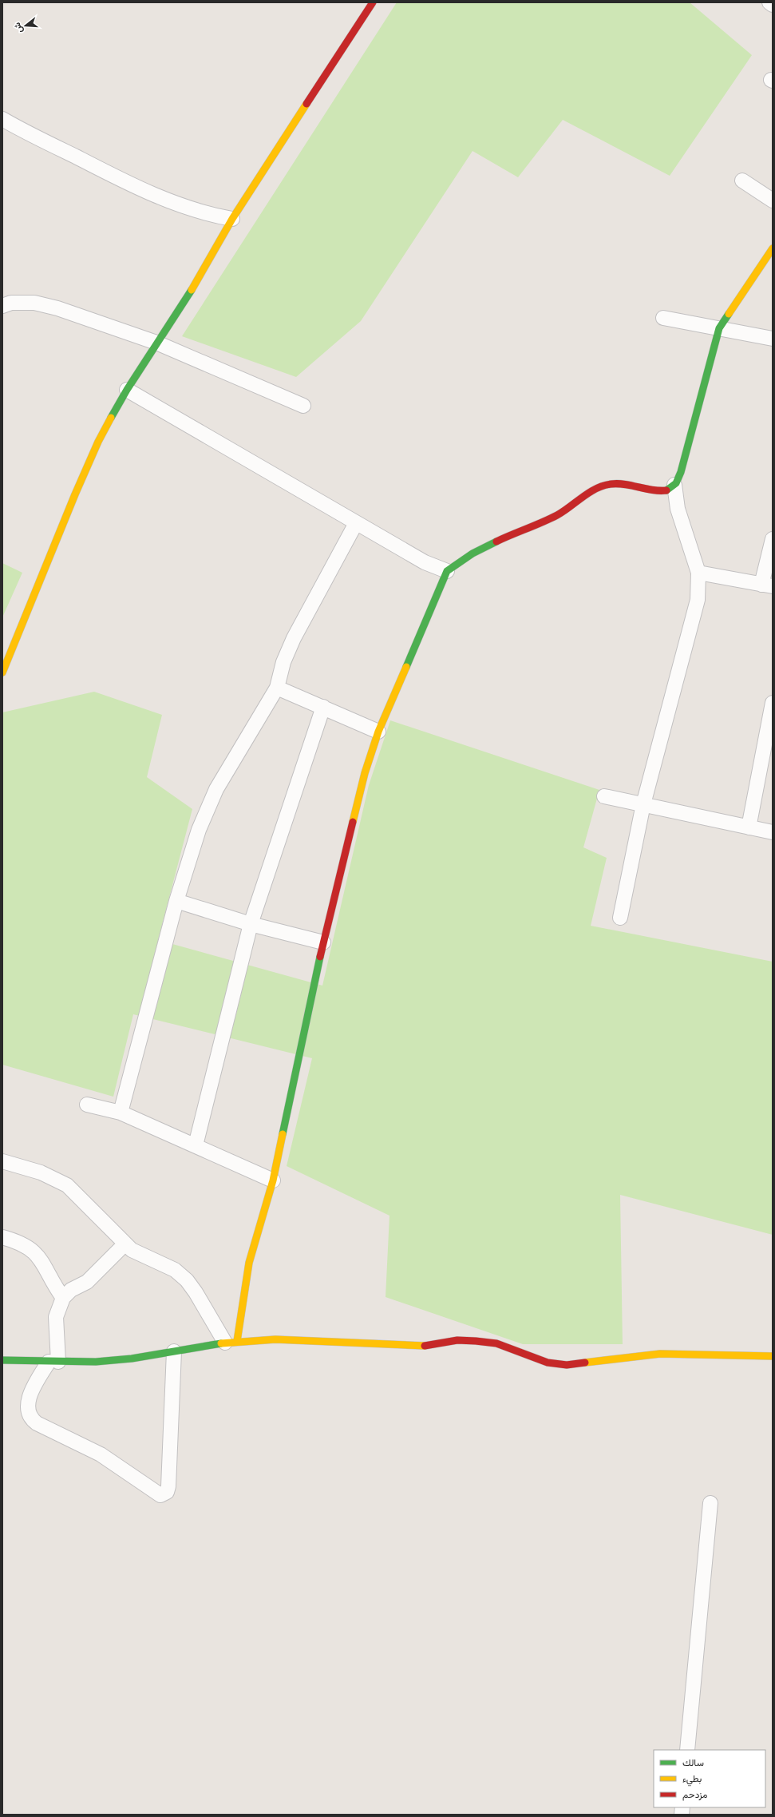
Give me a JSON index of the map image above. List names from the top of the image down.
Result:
{
  "legend": ["سالك", "بطيء", "مزدحم"],
  "north": "left"
}
